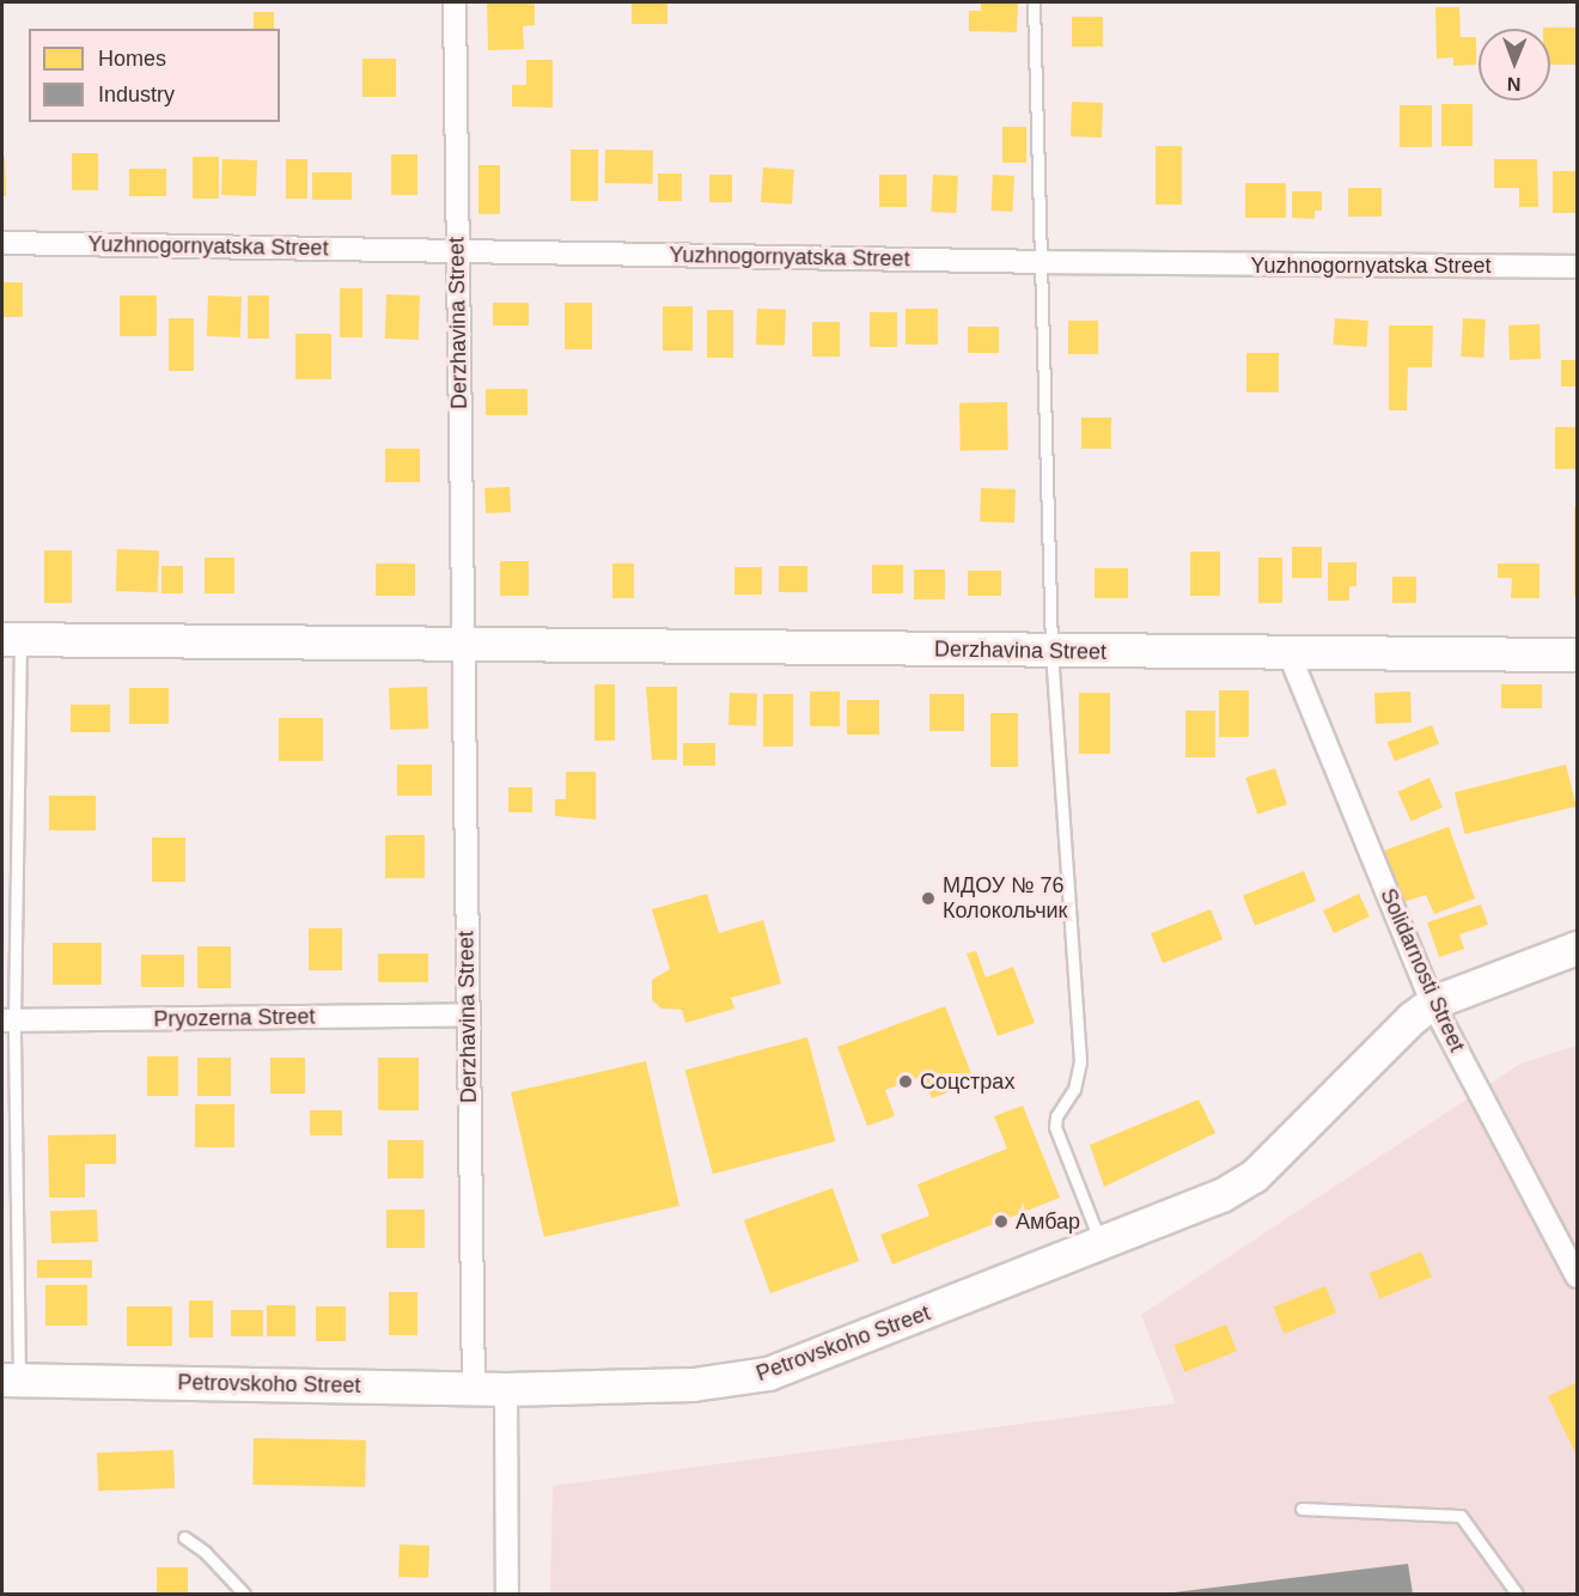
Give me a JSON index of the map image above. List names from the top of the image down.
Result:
{
  "streets": {
    "main road": ["Derzhavina Street", "Petrovskoho Street"],
    "street": ["Yuzhnogornyatska Street", "Solidarnosti Street", "Pryozerna Street"]
  },
  "crossings": [
    ["Yuzhnogornyatska Street", "Derzhavina Street"],
    ["Derzhavina Street", "Solidarnosti Street"],
    ["Derzhavina Street", "Pryozerna Street"],
    ["Derzhavina Street", "Petrovskoho Street"],
    ["Solidarnosti Street", "Petrovskoho Street"]
  ],
  "places": ["МДОУ № 76 Колокольчик", "Соцстрах", "Амбар"],
  "legend": ["Homes", "Industry"],
  "north": "bottom"
}
